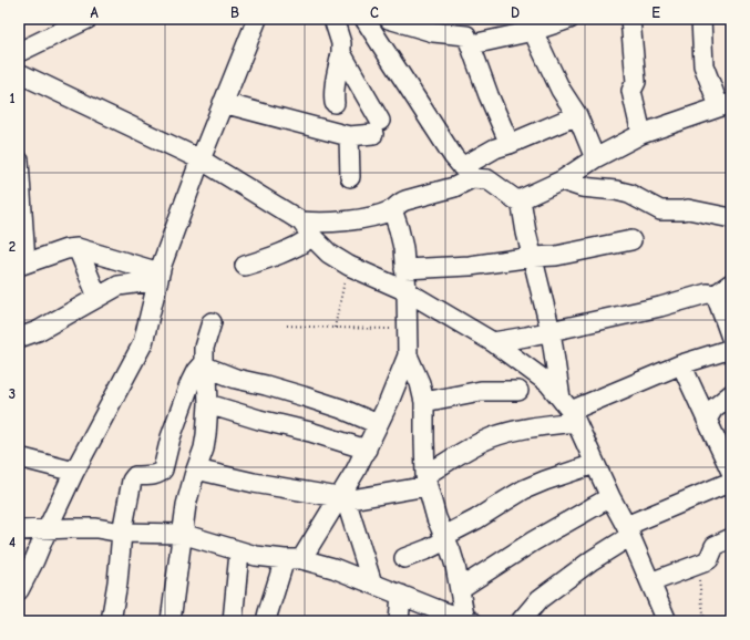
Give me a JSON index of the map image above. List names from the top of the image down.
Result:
{
  "grid": {
    "columns": [
      "A",
      "B",
      "C",
      "D",
      "E"
    ],
    "rows": [
      "1",
      "2",
      "3",
      "4"
    ]
  }
}
